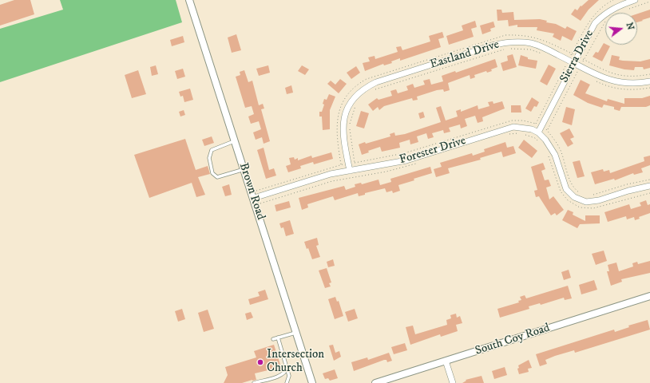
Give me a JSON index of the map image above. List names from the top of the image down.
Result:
{
  "streets": {
    "street": [
      "Eastland Drive",
      "Sierra Drive",
      "Forester Drive",
      "Brown Road",
      "South Coy Road"
    ]
  },
  "crossings": [
    ["Eastland Drive", "Sierra Drive"],
    ["Eastland Drive", "Forester Drive"],
    ["Sierra Drive", "Forester Drive"],
    ["Forester Drive", "Brown Road"]
  ],
  "places": ["Intersection Church"],
  "north": "right"
}
